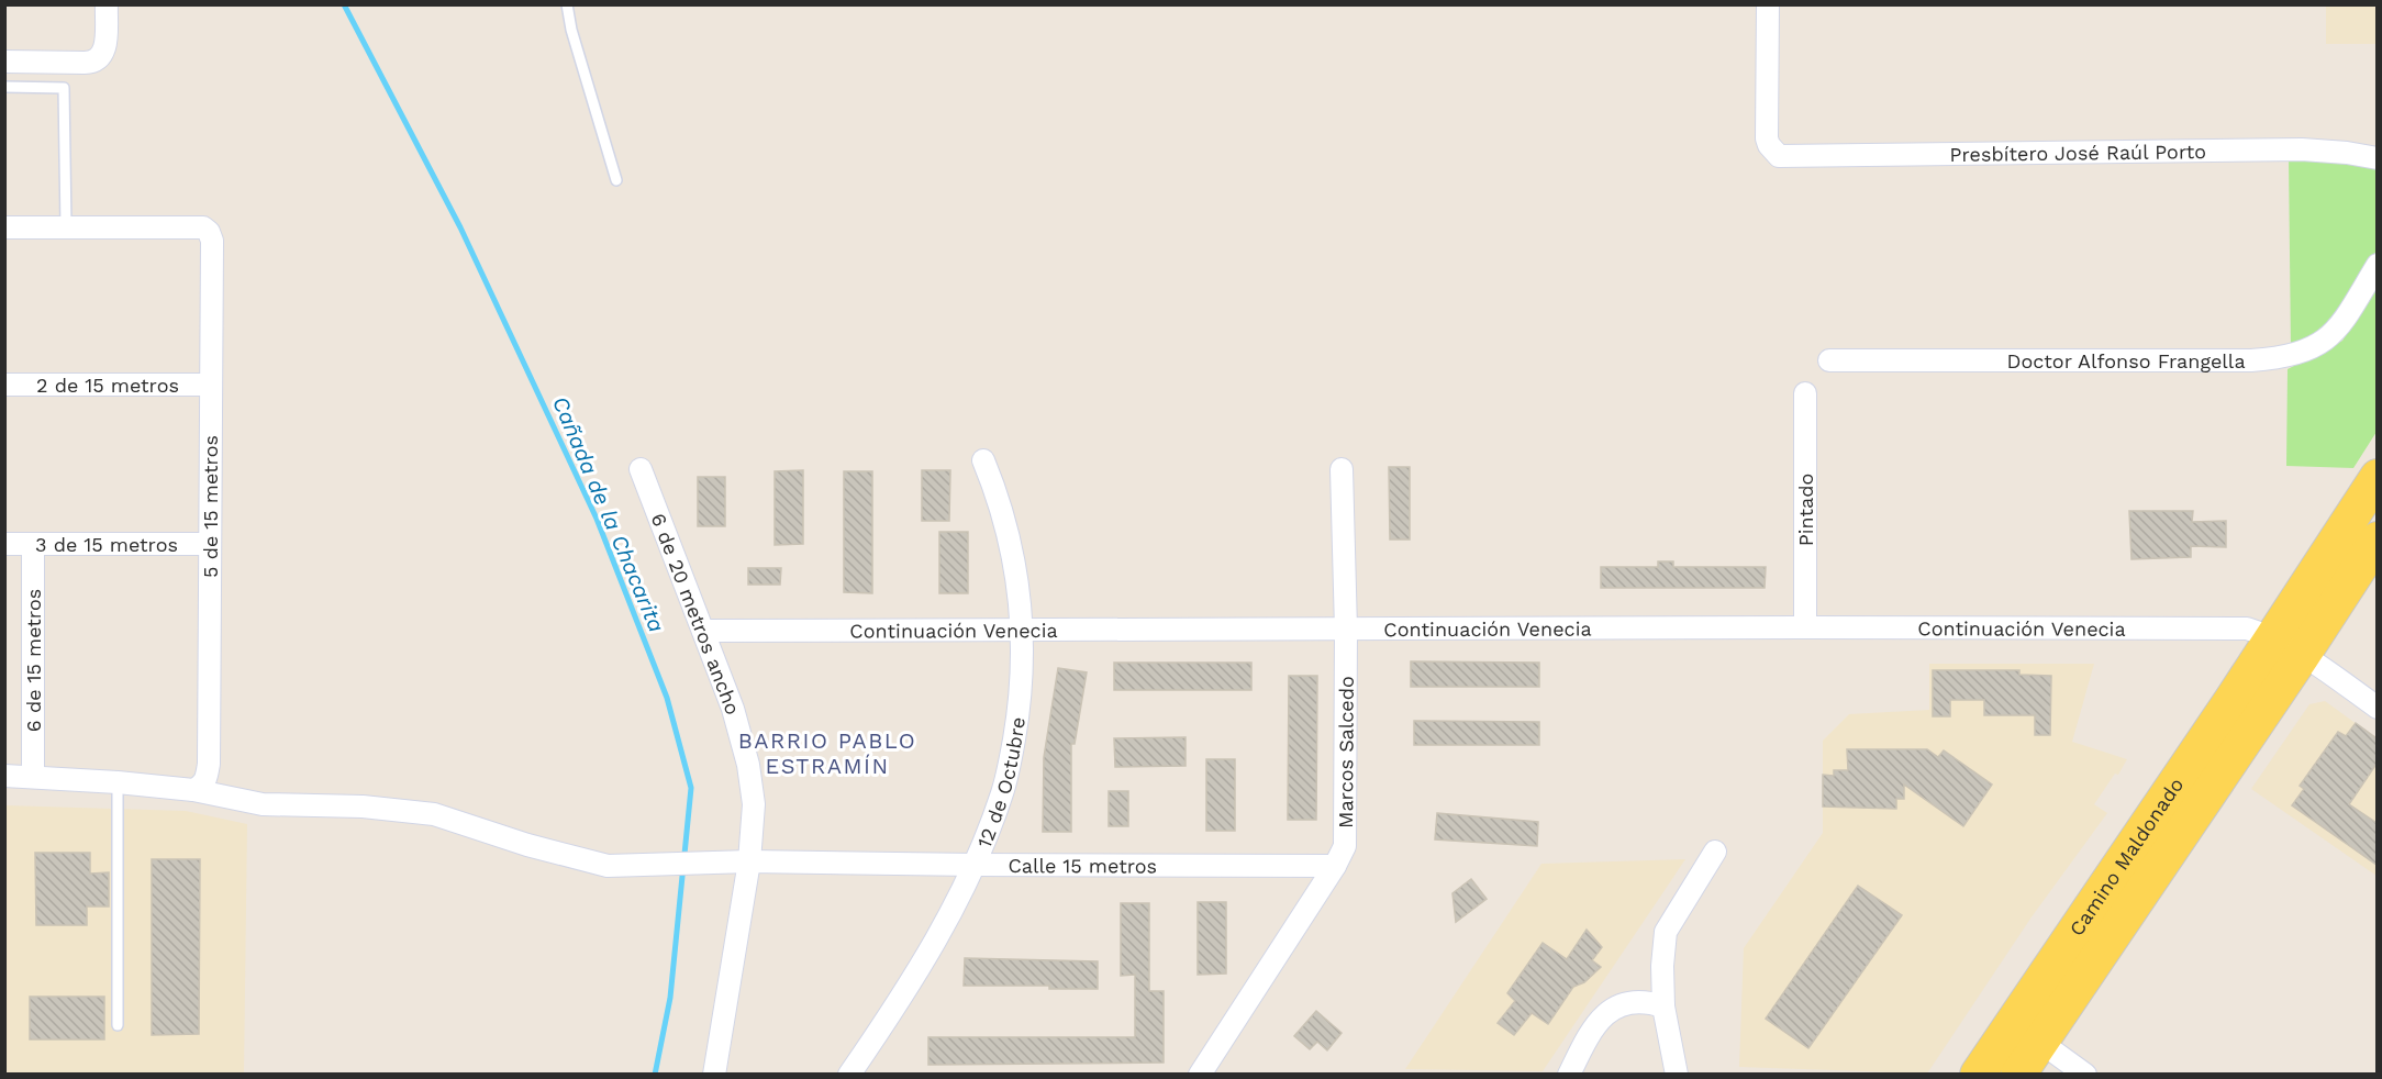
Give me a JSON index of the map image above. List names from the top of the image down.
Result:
{
  "streets": {
    "main road": ["Camino Maldonado"],
    "street": [
      "Presbítero José Raúl Porto",
      "Doctor Alfonso Frangella",
      "2 de 15 metros",
      "5 de 15 metros",
      "Pintado",
      "3 de 15 metros",
      "6 de 20 metros ancho",
      "Continuación Venecia",
      "6 de 15 metros",
      "Marcos Salcedo",
      "12 de Octubre",
      "Calle 15 metros"
    ]
  },
  "crossings": [
    ["2 de 15 metros", "5 de 15 metros"],
    ["5 de 15 metros", "3 de 15 metros"],
    ["5 de 15 metros", "Calle 15 metros"],
    ["Pintado", "Continuación Venecia"],
    ["3 de 15 metros", "6 de 15 metros"],
    ["6 de 20 metros ancho", "Continuación Venecia"],
    ["6 de 20 metros ancho", "Calle 15 metros"],
    ["Continuación Venecia", "Marcos Salcedo"],
    ["Continuación Venecia", "12 de Octubre"],
    ["Continuación Venecia", "Camino Maldonado"],
    ["6 de 15 metros", "Calle 15 metros"],
    ["Marcos Salcedo", "Calle 15 metros"],
    ["12 de Octubre", "Calle 15 metros"]
  ],
  "districts": ["BARRIO PABLO ESTRAMÍN"],
  "water": ["Cañada de la Chacarita"]
}
